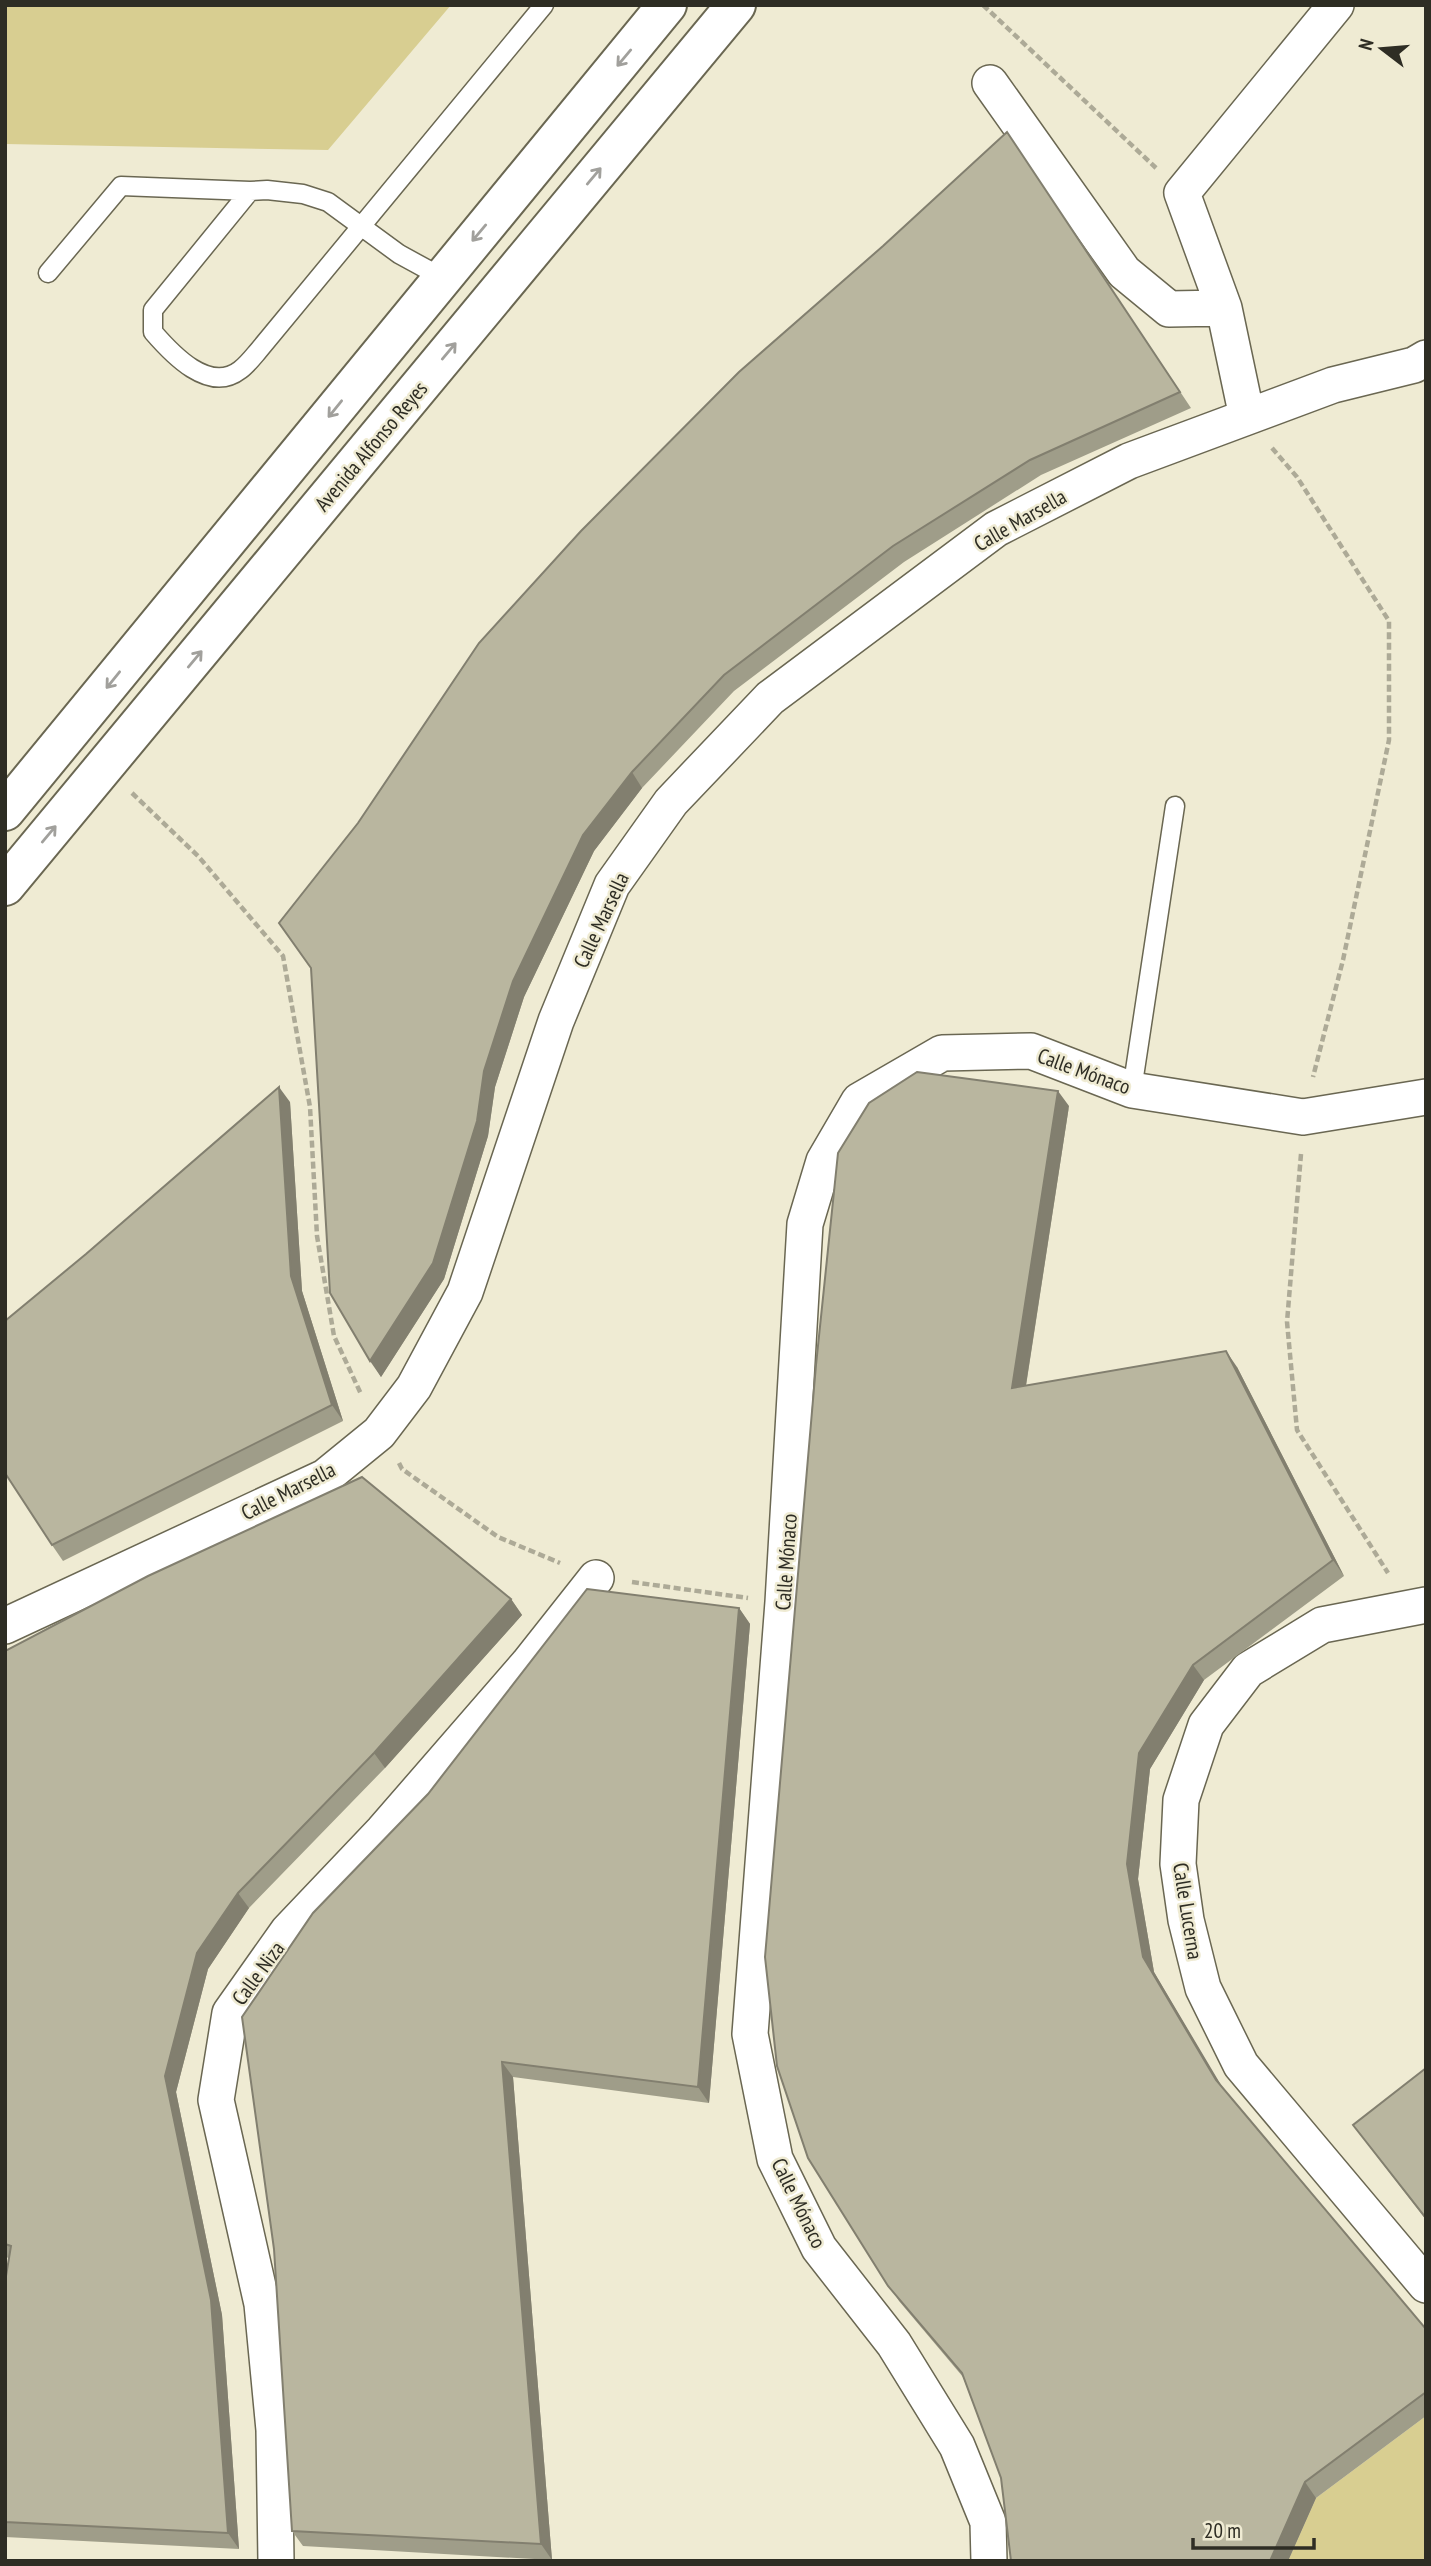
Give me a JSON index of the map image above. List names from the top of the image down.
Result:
{
  "streets": {
    "main road": ["Avenida Alfonso Reyes"],
    "street": [
      "Calle Marsella",
      "Calle Mónaco",
      "Calle Lucerna",
      "Calle Niza"
    ]
  },
  "scale_bar": "20 m",
  "north": "left"
}
